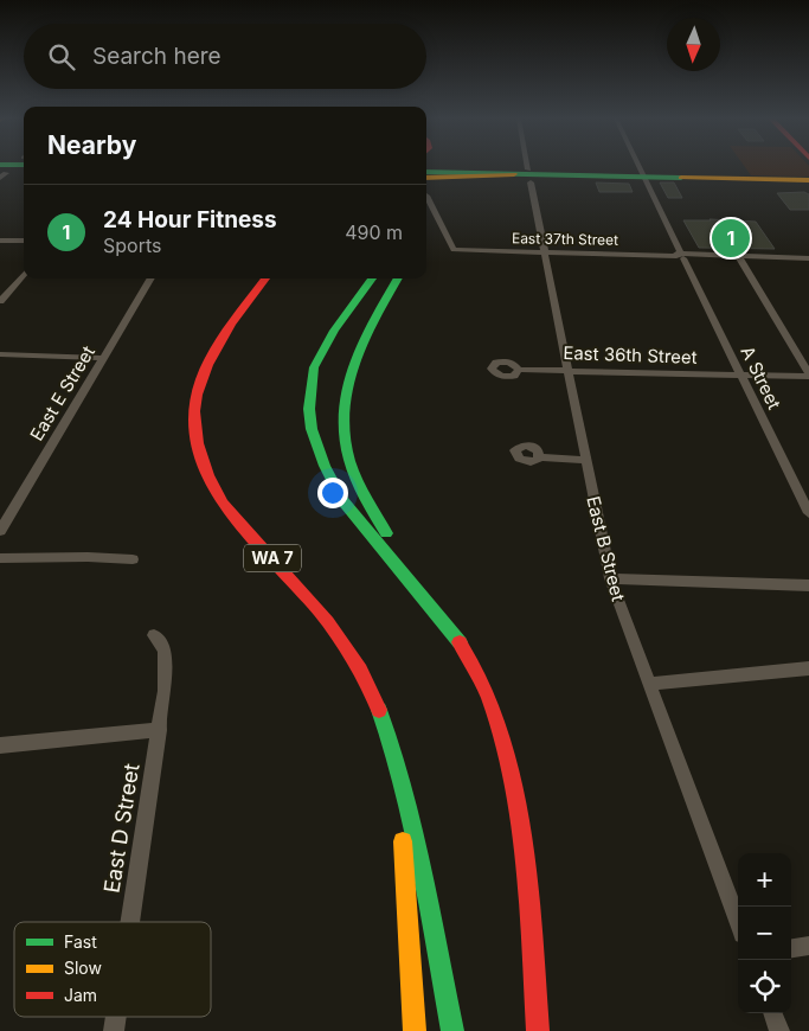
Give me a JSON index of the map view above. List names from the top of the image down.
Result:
{
  "streets": {
    "main road": ["WA 7"],
    "street": [
      "East 37th Street",
      "East 36th Street",
      "A Street",
      "East E Street",
      "East B Street",
      "East D Street"
    ]
  },
  "crossings": [
    ["East 37th Street", "A Street"],
    ["East 37th Street", "East B Street"],
    ["East 36th Street", "A Street"],
    ["East 36th Street", "East B Street"]
  ],
  "legend": ["Fast", "Slow", "Jam"],
  "north": "bottom",
  "page": {
    "search": "Search here",
    "heading": "Nearby",
    "list": [
      {
        "mark": "1",
        "name": "24 Hour Fitness",
        "note": "Sports",
        "value": "490 m"
      }
    ],
    "pins": "1",
    "map_buttons": ["+", "−"]
  }
}
